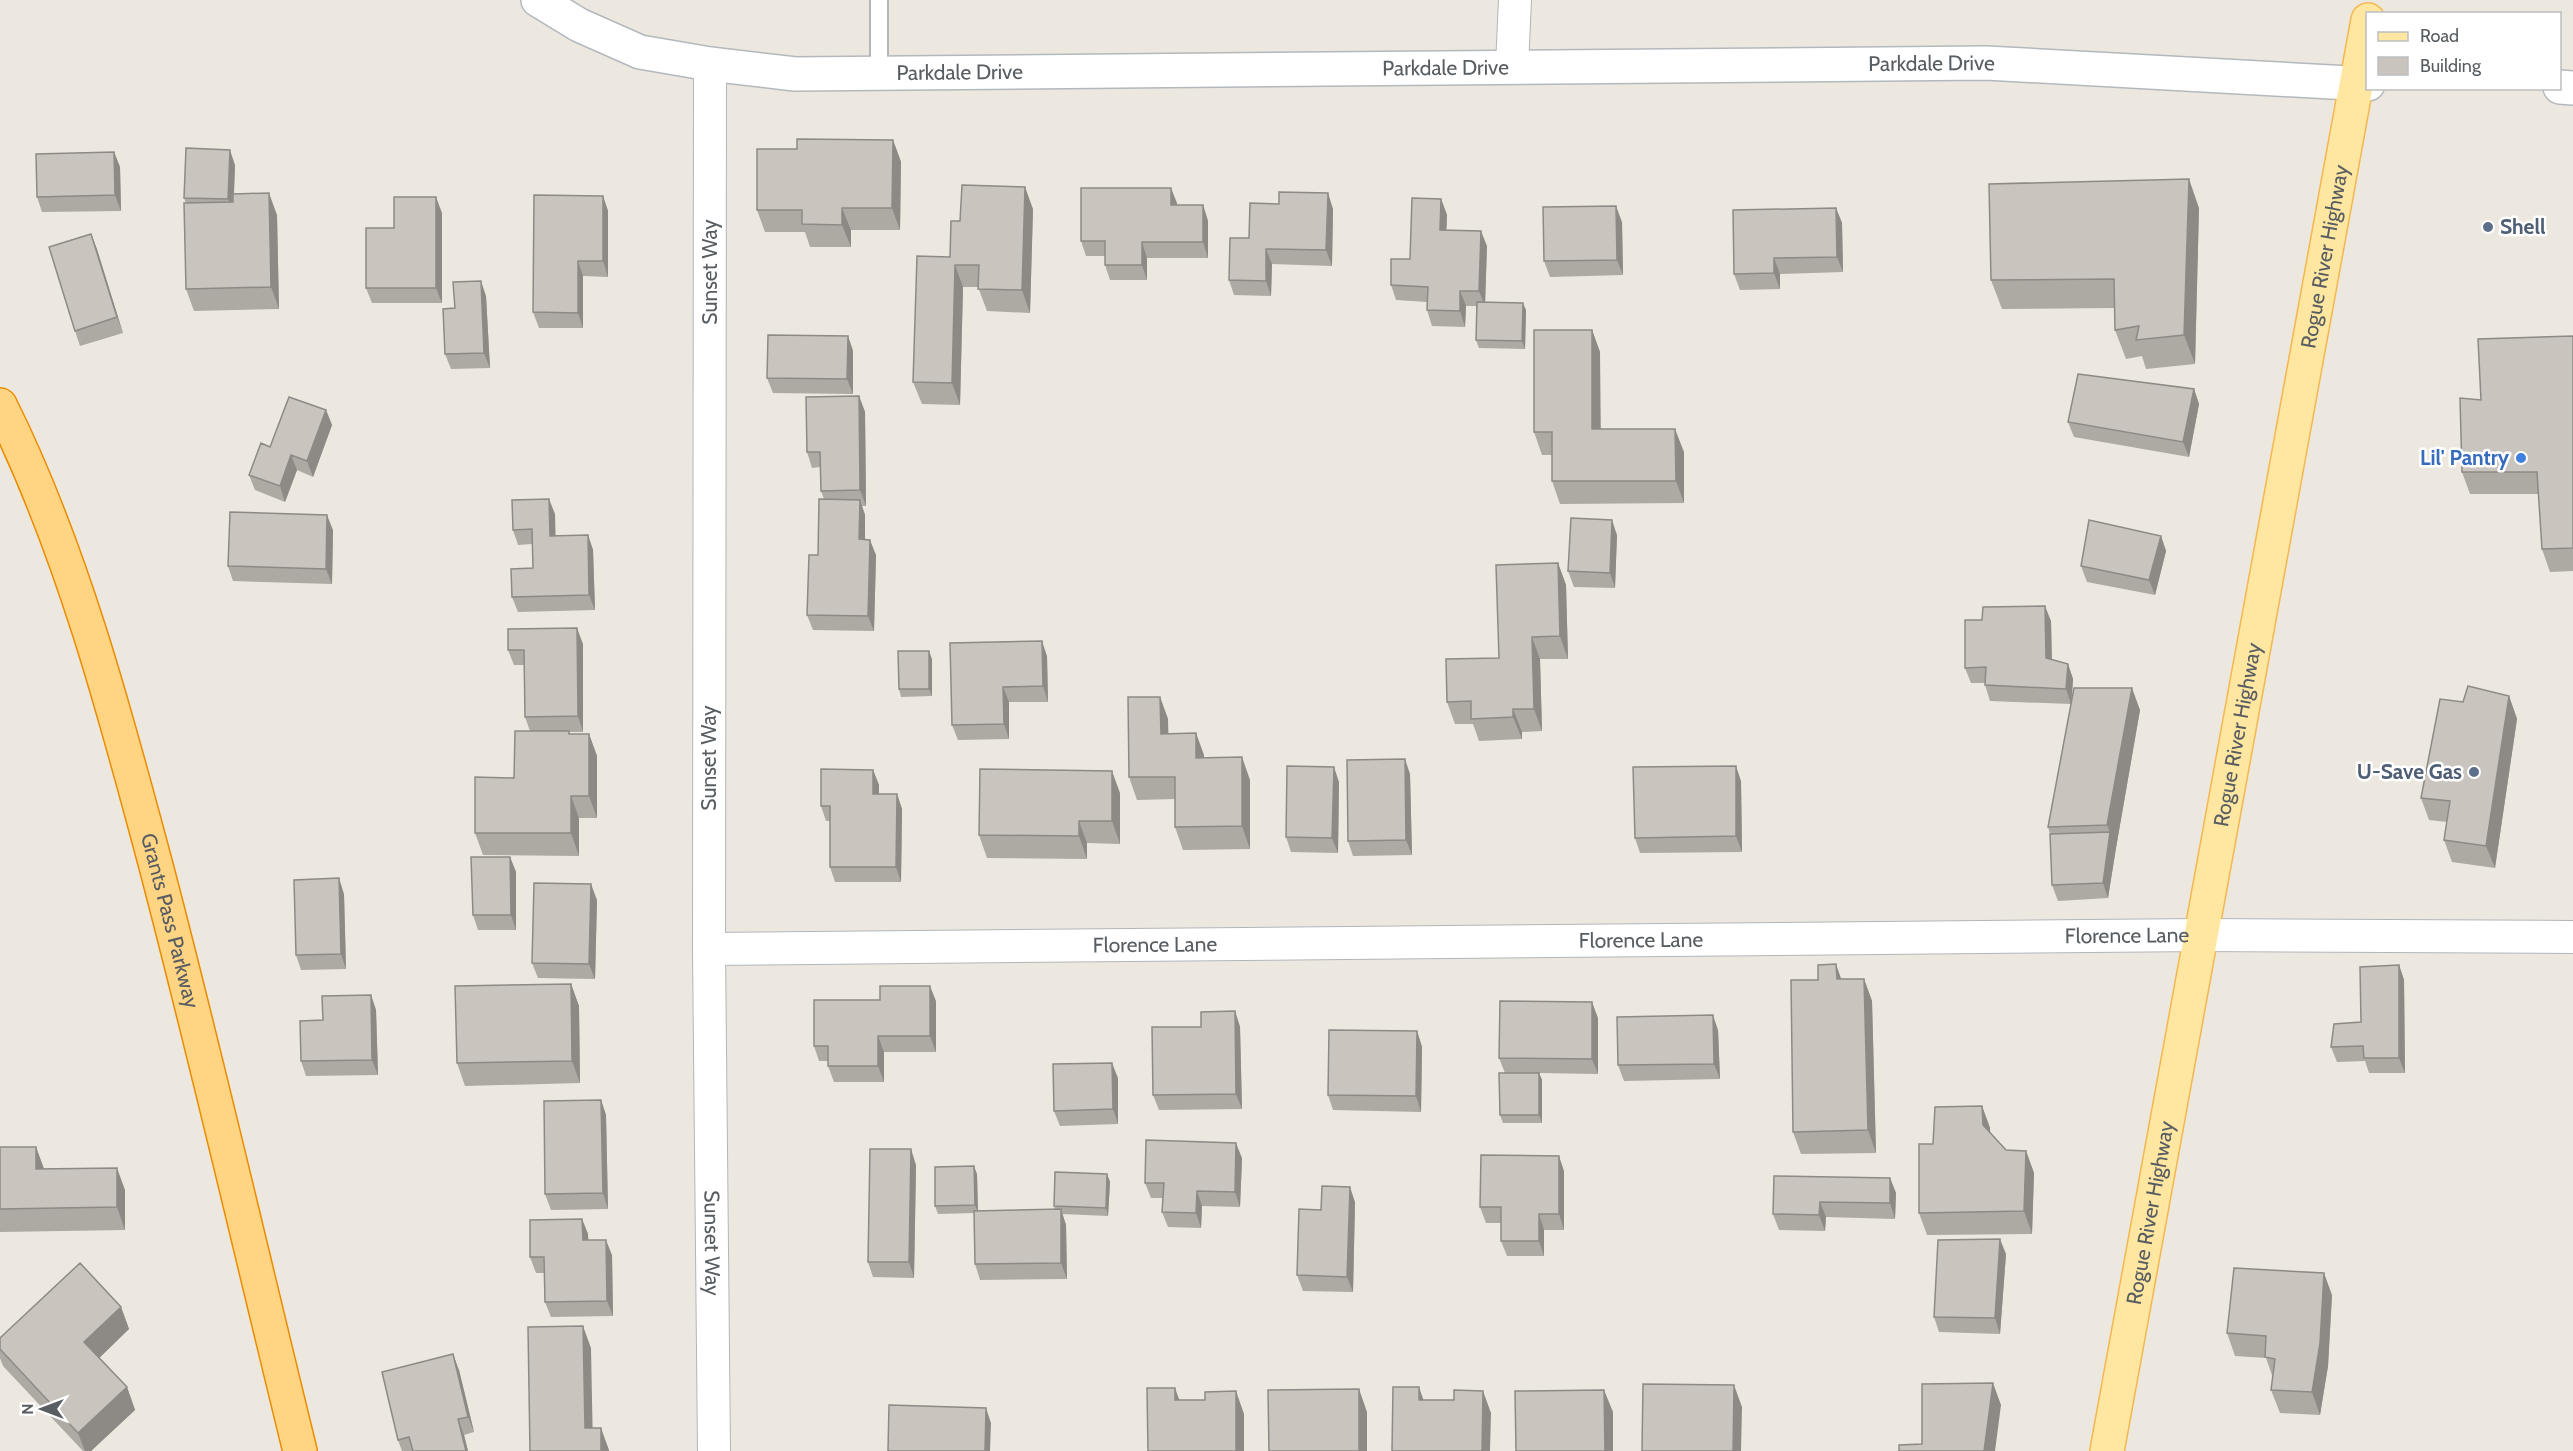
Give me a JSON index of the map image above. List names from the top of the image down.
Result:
{
  "streets": {
    "highway": ["Grants Pass Parkway"],
    "main road": ["Parkdale Drive", "Rogue River Highway"],
    "street": ["Sunset Way", "Florence Lane"]
  },
  "crossings": [
    ["Parkdale Drive", "Rogue River Highway"],
    ["Parkdale Drive", "Sunset Way"],
    ["Rogue River Highway", "Florence Lane"],
    ["Sunset Way", "Florence Lane"]
  ],
  "places": ["Shell", "Lil' Pantry", "U-Save Gas"],
  "legend": ["Road", "Building"],
  "north": "left"
}
